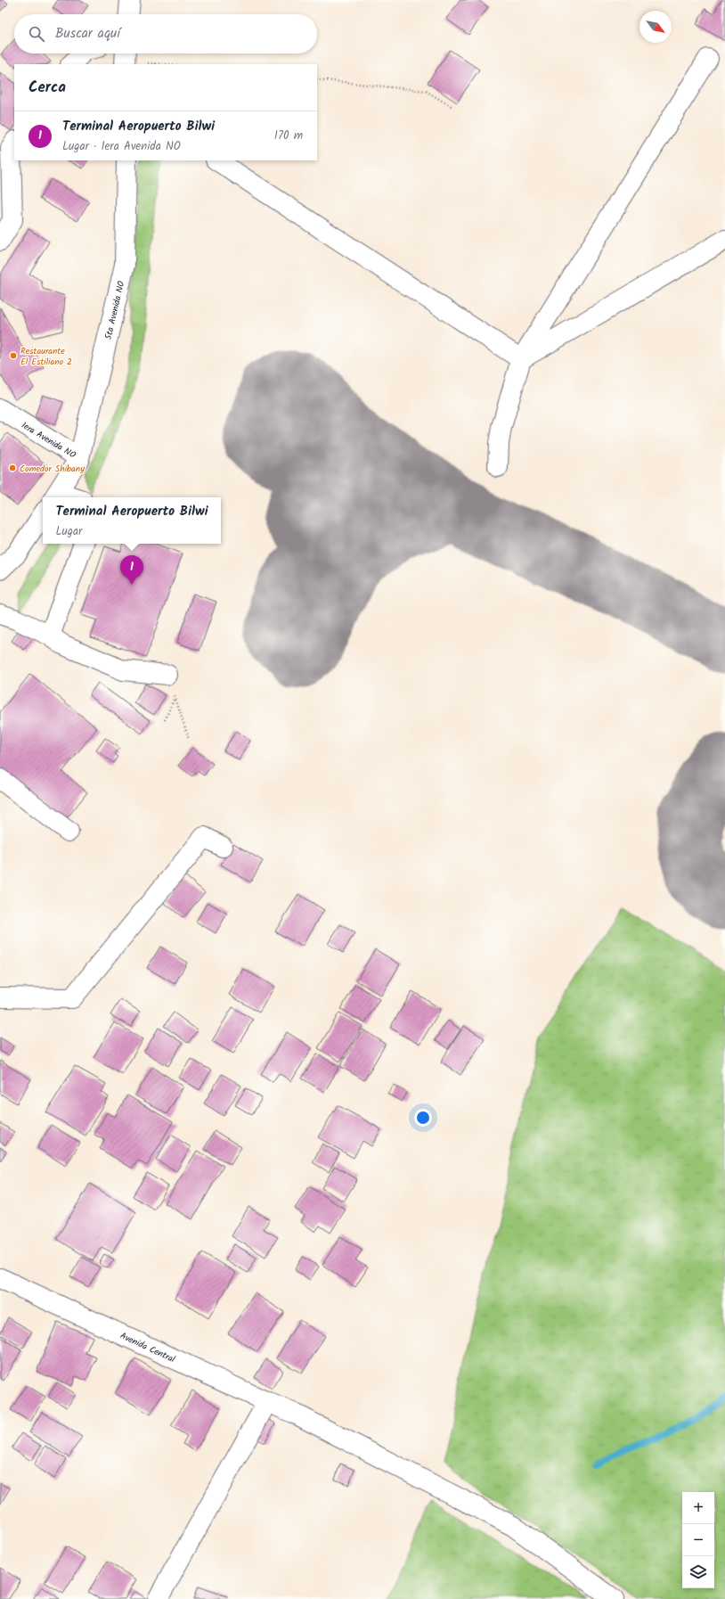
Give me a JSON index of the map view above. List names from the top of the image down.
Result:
{
  "streets": {
    "street": ["5ta Avenida NO", "1era Avenida NO", "Avenida Central"]
  },
  "crossings": [
    ["5ta Avenida NO", "1era Avenida NO"]
  ],
  "places": ["Restaurante El Estiliano 2", "Comedor Shibany"],
  "north": "bottom right",
  "page": {
    "search": "Buscar aquí",
    "heading": "Cerca",
    "list": [
      {
        "mark": "1",
        "name": "Terminal Aeropuerto Bilwi",
        "note": "Lugar · 1era Avenida NO",
        "value": "170 m"
      }
    ],
    "popup": ["Terminal Aeropuerto Bilwi", "Lugar"],
    "pins": "1",
    "map_buttons": ["+", "−"]
  }
}
